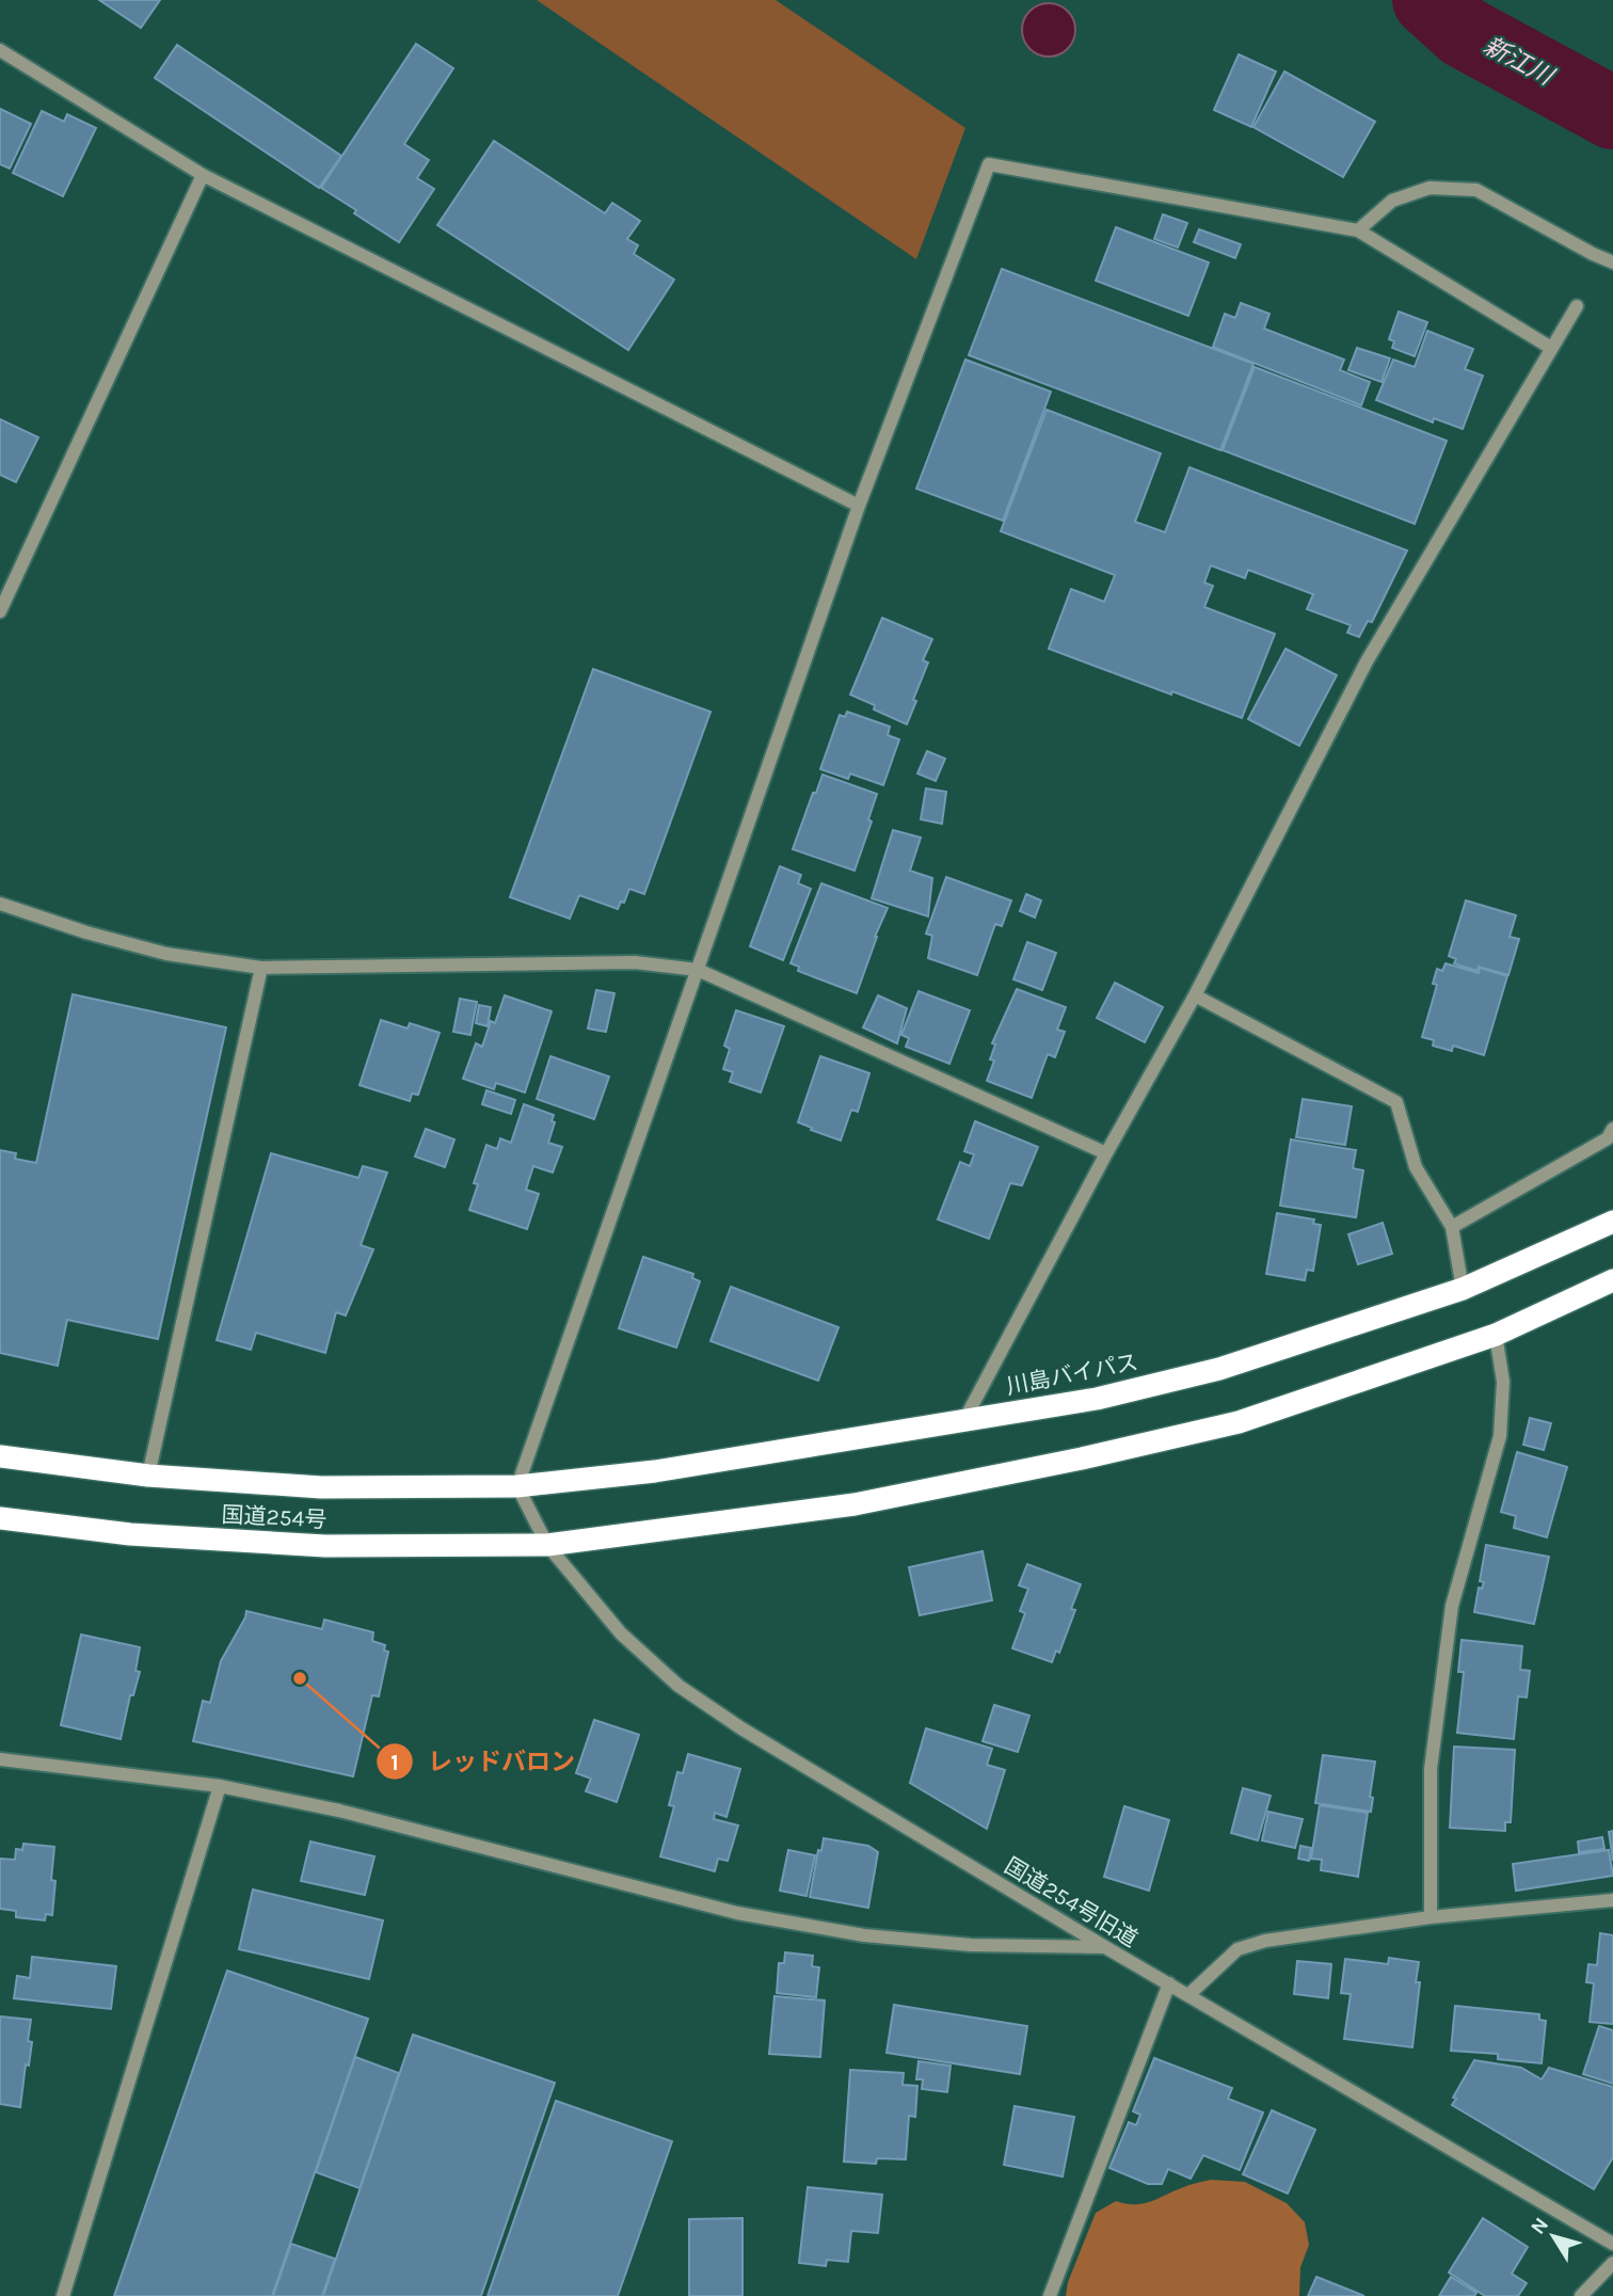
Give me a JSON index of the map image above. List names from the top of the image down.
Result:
{
  "streets": {
    "highway": ["川島バイパス", "国道254号"],
    "street": ["国道254号旧道"]
  },
  "crossings": [
    ["川島バイパス", "国道254号"],
    ["川島バイパス", "国道254号旧道"],
    ["国道254号", "国道254号旧道"]
  ],
  "water": ["新江川"],
  "places": ["レッドバロン"],
  "north": "top left"
}
